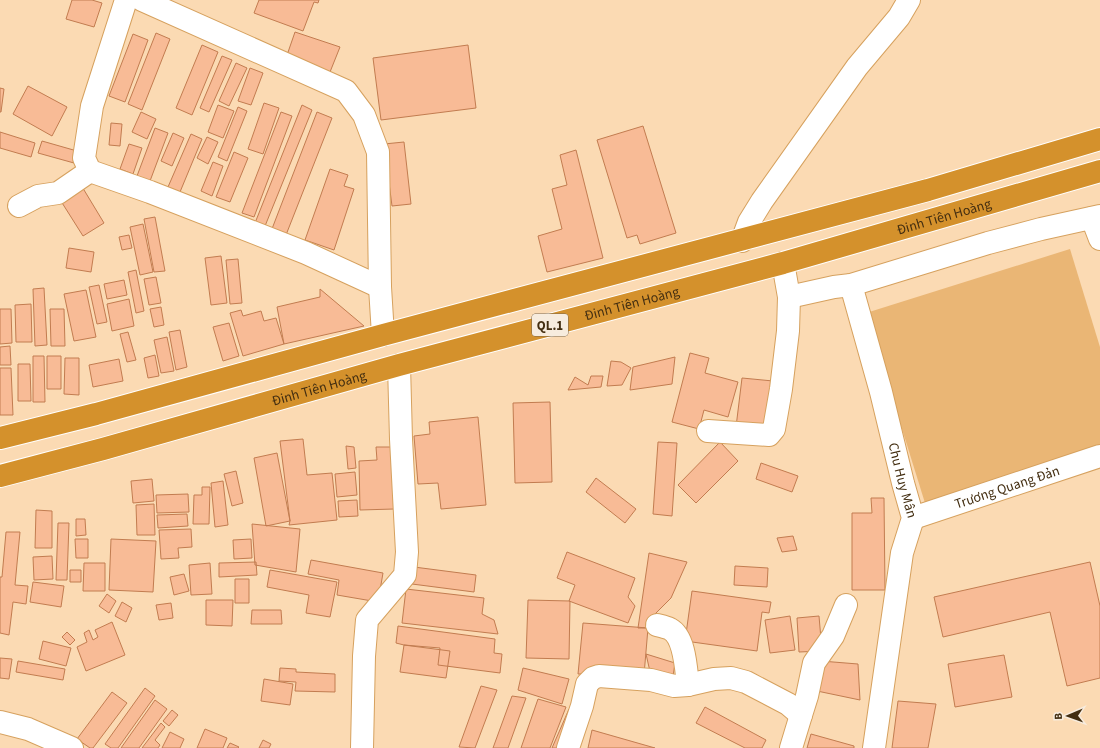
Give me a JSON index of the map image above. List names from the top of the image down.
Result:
{
  "streets": {
    "highway": ["Đinh Tiên Hoàng", "QL.1"],
    "street": ["Chu Huy Mân", "Trương Quang Đản"]
  },
  "crossings": [
    ["Chu Huy Mân", "Trương Quang Đản"]
  ],
  "north": "left"
}
